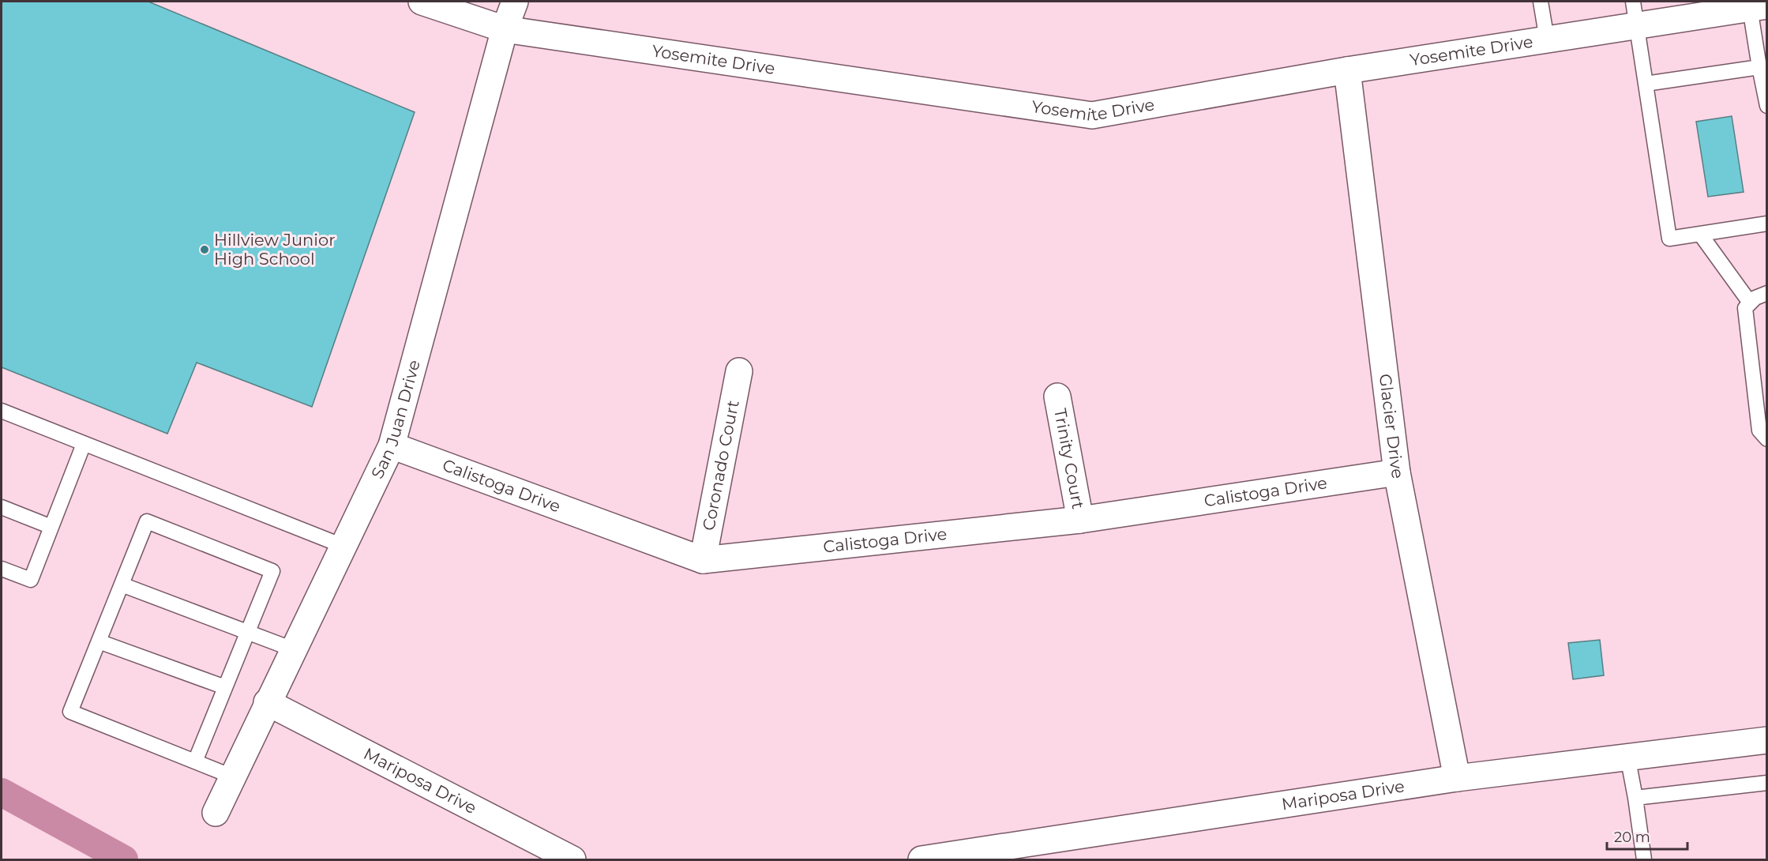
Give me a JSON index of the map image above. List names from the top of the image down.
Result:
{
  "streets": {
    "street": [
      "Yosemite Drive",
      "San Juan Drive",
      "Glacier Drive",
      "Trinity Court",
      "Coronado Court",
      "Calistoga Drive",
      "Mariposa Drive"
    ]
  },
  "crossings": [
    ["Yosemite Drive", "San Juan Drive"],
    ["Yosemite Drive", "Glacier Drive"],
    ["San Juan Drive", "Calistoga Drive"],
    ["San Juan Drive", "Mariposa Drive"],
    ["Glacier Drive", "Calistoga Drive"],
    ["Glacier Drive", "Mariposa Drive"],
    ["Trinity Court", "Calistoga Drive"],
    ["Coronado Court", "Calistoga Drive"]
  ],
  "places": ["Hillview Junior High School"],
  "scale_bar": "20 m"
}
